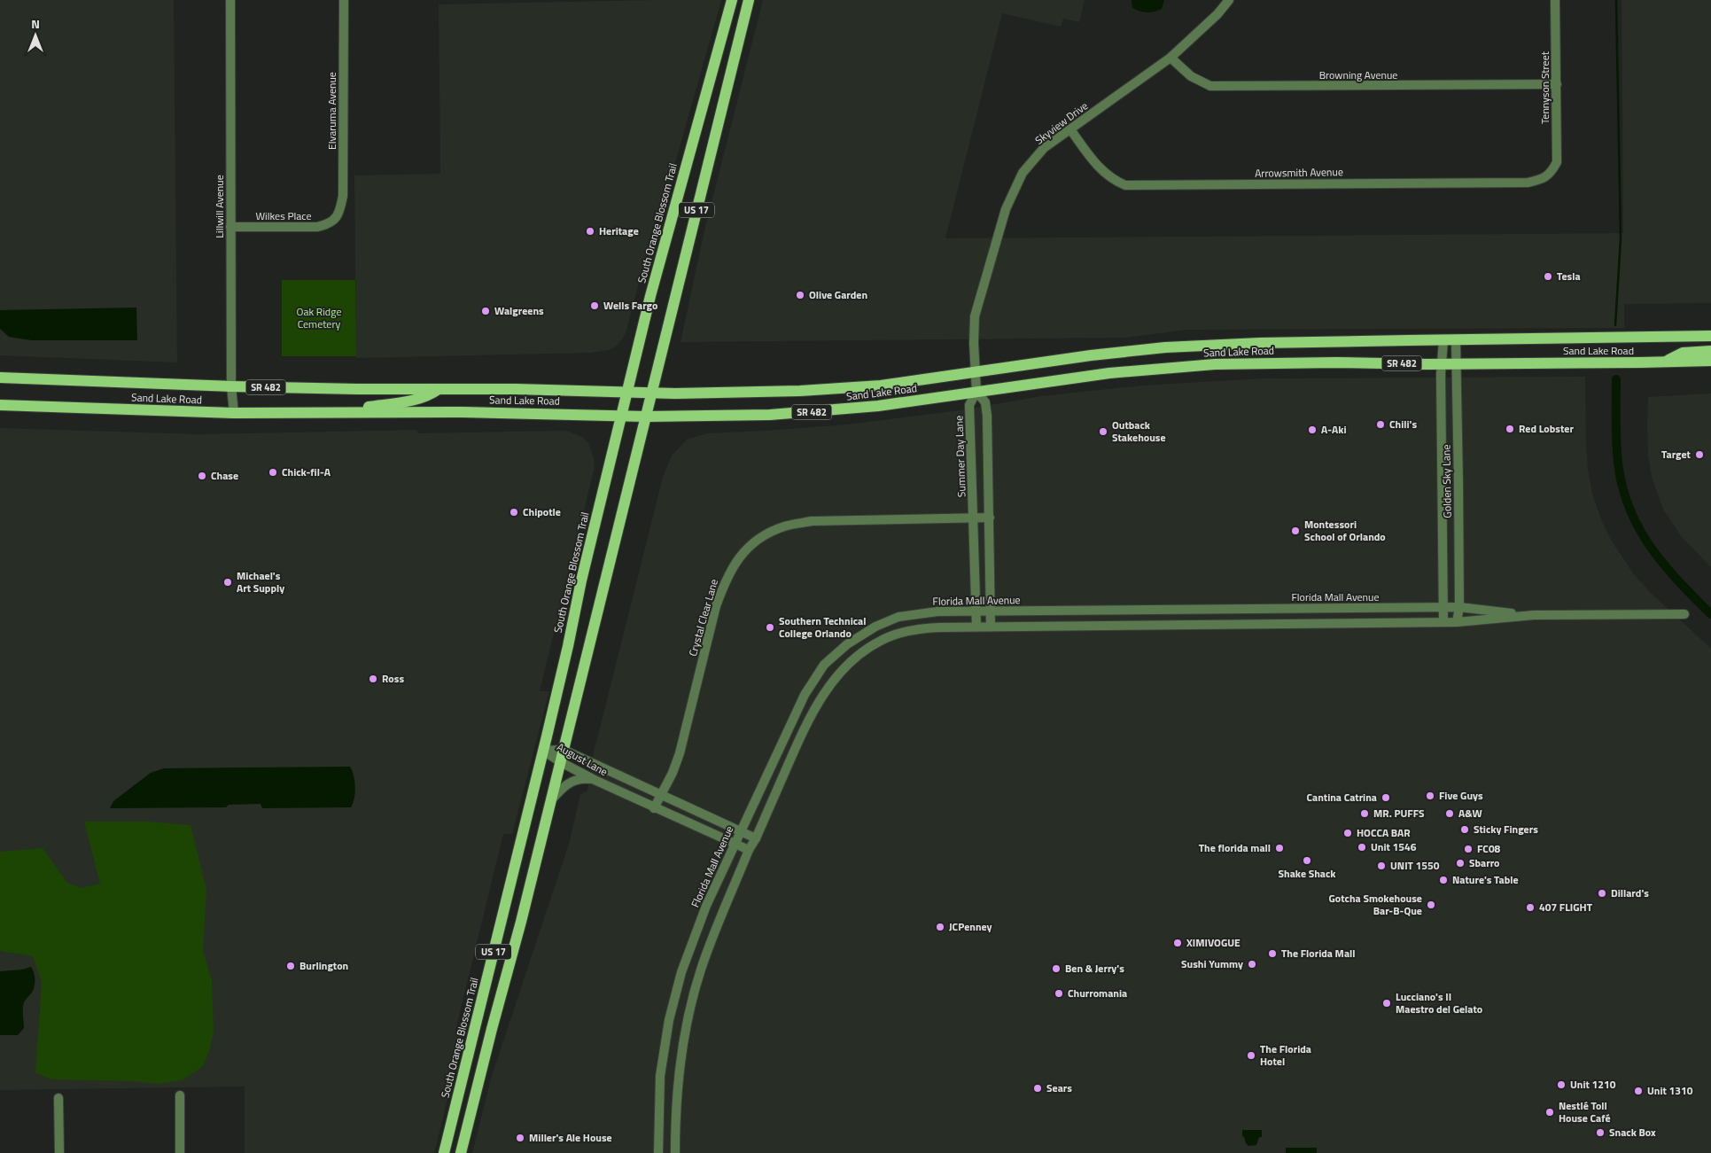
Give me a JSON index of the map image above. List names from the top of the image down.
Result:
{
  "streets": {
    "main road": [
      "US 17",
      "South Orange Blossom Trail",
      "Sand Lake Road",
      "SR 482"
    ],
    "street": [
      "Browning Avenue",
      "Tennyson Street",
      "Elvaruma Avenue",
      "Skyview Drive",
      "Arrowsmith Avenue",
      "Lillwill Avenue",
      "Wilkes Place",
      "Summer Day Lane",
      "Golden Sky Lane",
      "Florida Mall Avenue",
      "Crystal Clear Lane",
      "August Lane"
    ]
  },
  "crossings": [
    ["Browning Avenue", "Tennyson Street"],
    ["Browning Avenue", "Skyview Drive"],
    ["Tennyson Street", "Arrowsmith Avenue"],
    ["Elvaruma Avenue", "Wilkes Place"],
    ["Skyview Drive", "Arrowsmith Avenue"],
    ["Skyview Drive", "Sand Lake Road"],
    ["Skyview Drive", "Summer Day Lane"],
    ["Lillwill Avenue", "Wilkes Place"],
    ["Lillwill Avenue", "Sand Lake Road"],
    ["US 17", "Sand Lake Road"],
    ["US 17", "August Lane"],
    ["South Orange Blossom Trail", "Sand Lake Road"],
    ["South Orange Blossom Trail", "August Lane"],
    ["Sand Lake Road", "Summer Day Lane"],
    ["Sand Lake Road", "Golden Sky Lane"],
    ["Summer Day Lane", "Florida Mall Avenue"],
    ["Summer Day Lane", "Crystal Clear Lane"],
    ["Golden Sky Lane", "Florida Mall Avenue"],
    ["Florida Mall Avenue", "August Lane"],
    ["Crystal Clear Lane", "August Lane"]
  ],
  "parks": ["Oak Ridge Cemetery"],
  "places": [
    "Heritage",
    "Tesla",
    "Olive Garden",
    "Wells Fargo",
    "Walgreens",
    "Chili's",
    "Red Lobster",
    "A-Aki",
    "Outback Stakehouse",
    "Target",
    "Chick-fil-A",
    "Chase",
    "Chipotle",
    "Montessori School of Orlando",
    "Michael's Art Supply",
    "Southern Technical College Orlando",
    "Ross",
    "Five Guys",
    "Cantina Catrina",
    "MR. PUFFS",
    "A&W",
    "Sticky Fingers",
    "HOCCA BAR",
    "Unit 1546",
    "The florida mall",
    "FC08",
    "Shake Shack",
    "Sbarro",
    "UNIT 1550",
    "Nature's Table",
    "Dillard's",
    "Gotcha Smokehouse Bar-B-Que",
    "407 FLIGHT",
    "JCPenney",
    "XIMIVOGUE",
    "The Florida Mall",
    "Sushi Yummy",
    "Burlington",
    "Ben & Jerry's",
    "Churromania",
    "Lucciano's II Maestro del Gelato",
    "The Florida Hotel",
    "Unit 1210",
    "Sears",
    "Unit 1310",
    "Nestlé Toll House Café",
    "Snack Box",
    "Miller's Ale House"
  ],
  "north": "top"
}
